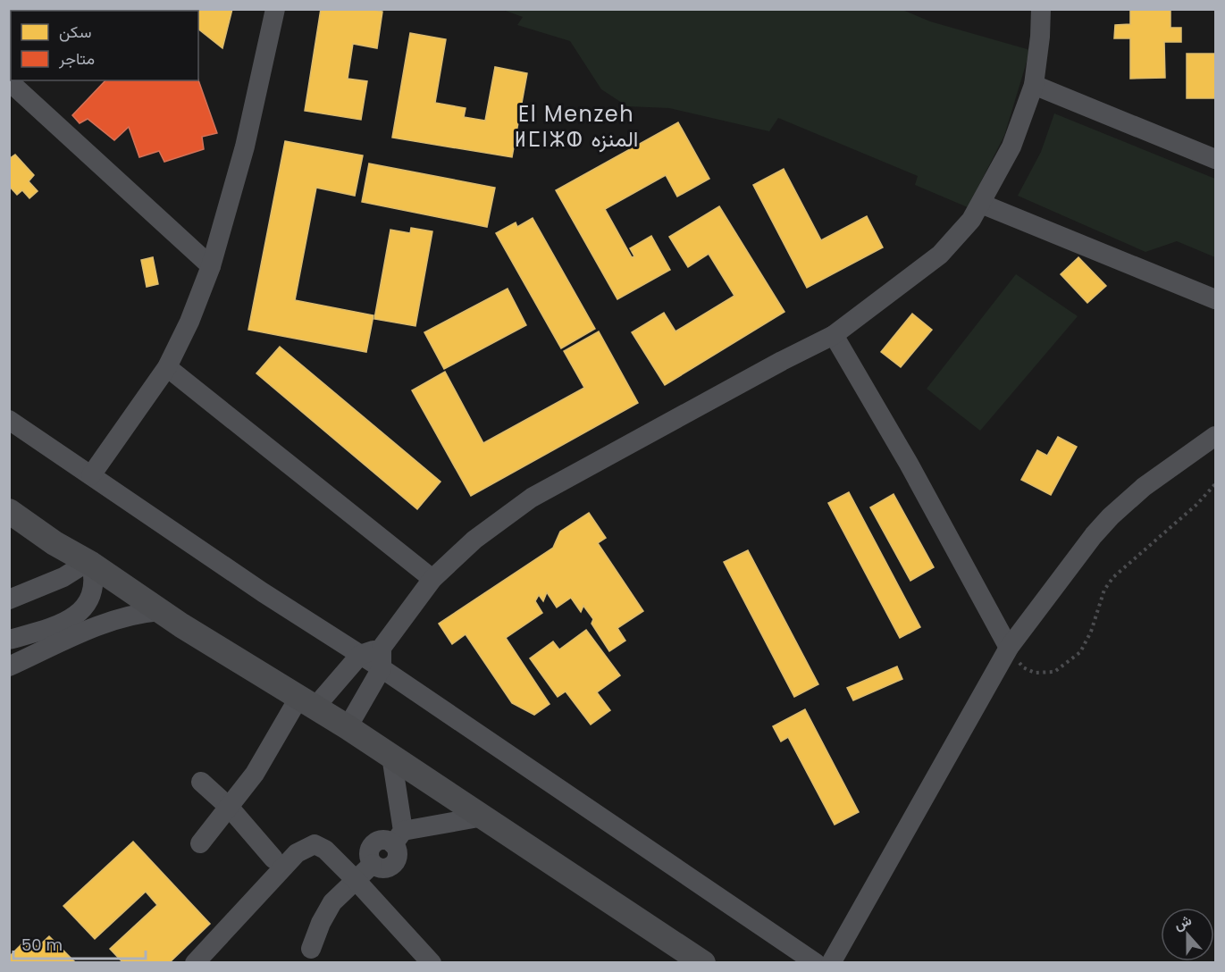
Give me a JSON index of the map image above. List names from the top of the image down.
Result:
{
  "districts": ["El Menzeh ⵍⵎⵏⵣⵀ المنزه"],
  "legend": ["سكن", "متاجر"],
  "scale_bar": "50 m",
  "north": "top"
}
